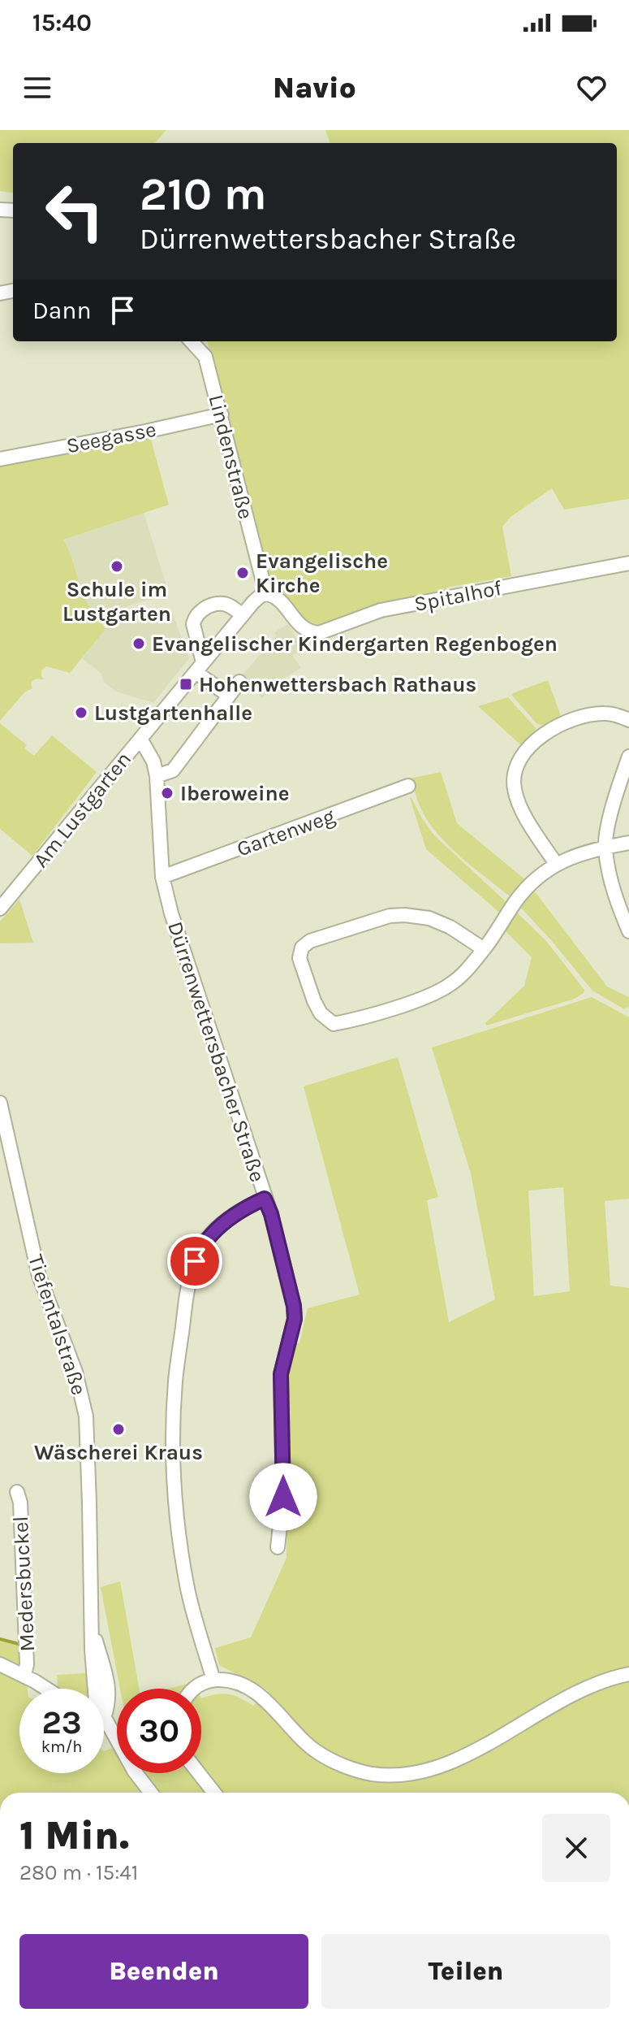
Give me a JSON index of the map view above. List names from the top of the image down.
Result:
{
  "streets": {
    "street": [
      "Seegasse",
      "Lindenstraße",
      "Spitalhof",
      "Am Lustgarten",
      "Gartenweg",
      "Dürrenwettersbacher Straße",
      "Tiefentalstraße",
      "Medersbuckel"
    ]
  },
  "crossings": [
    ["Seegasse", "Lindenstraße"],
    ["Lindenstraße", "Spitalhof"],
    ["Lindenstraße", "Am Lustgarten"],
    ["Spitalhof", "Am Lustgarten"],
    ["Am Lustgarten", "Dürrenwettersbacher Straße"],
    ["Gartenweg", "Dürrenwettersbacher Straße"]
  ],
  "places": {
    "other": [
      "Schule im Lustgarten",
      "Evangelische Kirche",
      "Evangelischer Kindergarten Regenbogen",
      "Lustgartenhalle",
      "Iberoweine",
      "Wäscherei Kraus"
    ],
    "transit": ["Hohenwettersbach Rathaus"]
  },
  "page": {
    "status": "15:40",
    "header": "Navio",
    "turn": ["210 m", "Dürrenwettersbacher Straße"],
    "then": "Dann",
    "speed": "23 km/h",
    "limit": "30",
    "heading": ["1 Min.", "280 m · 15:41"],
    "buttons": ["Beenden", "Teilen"]
  }
}
